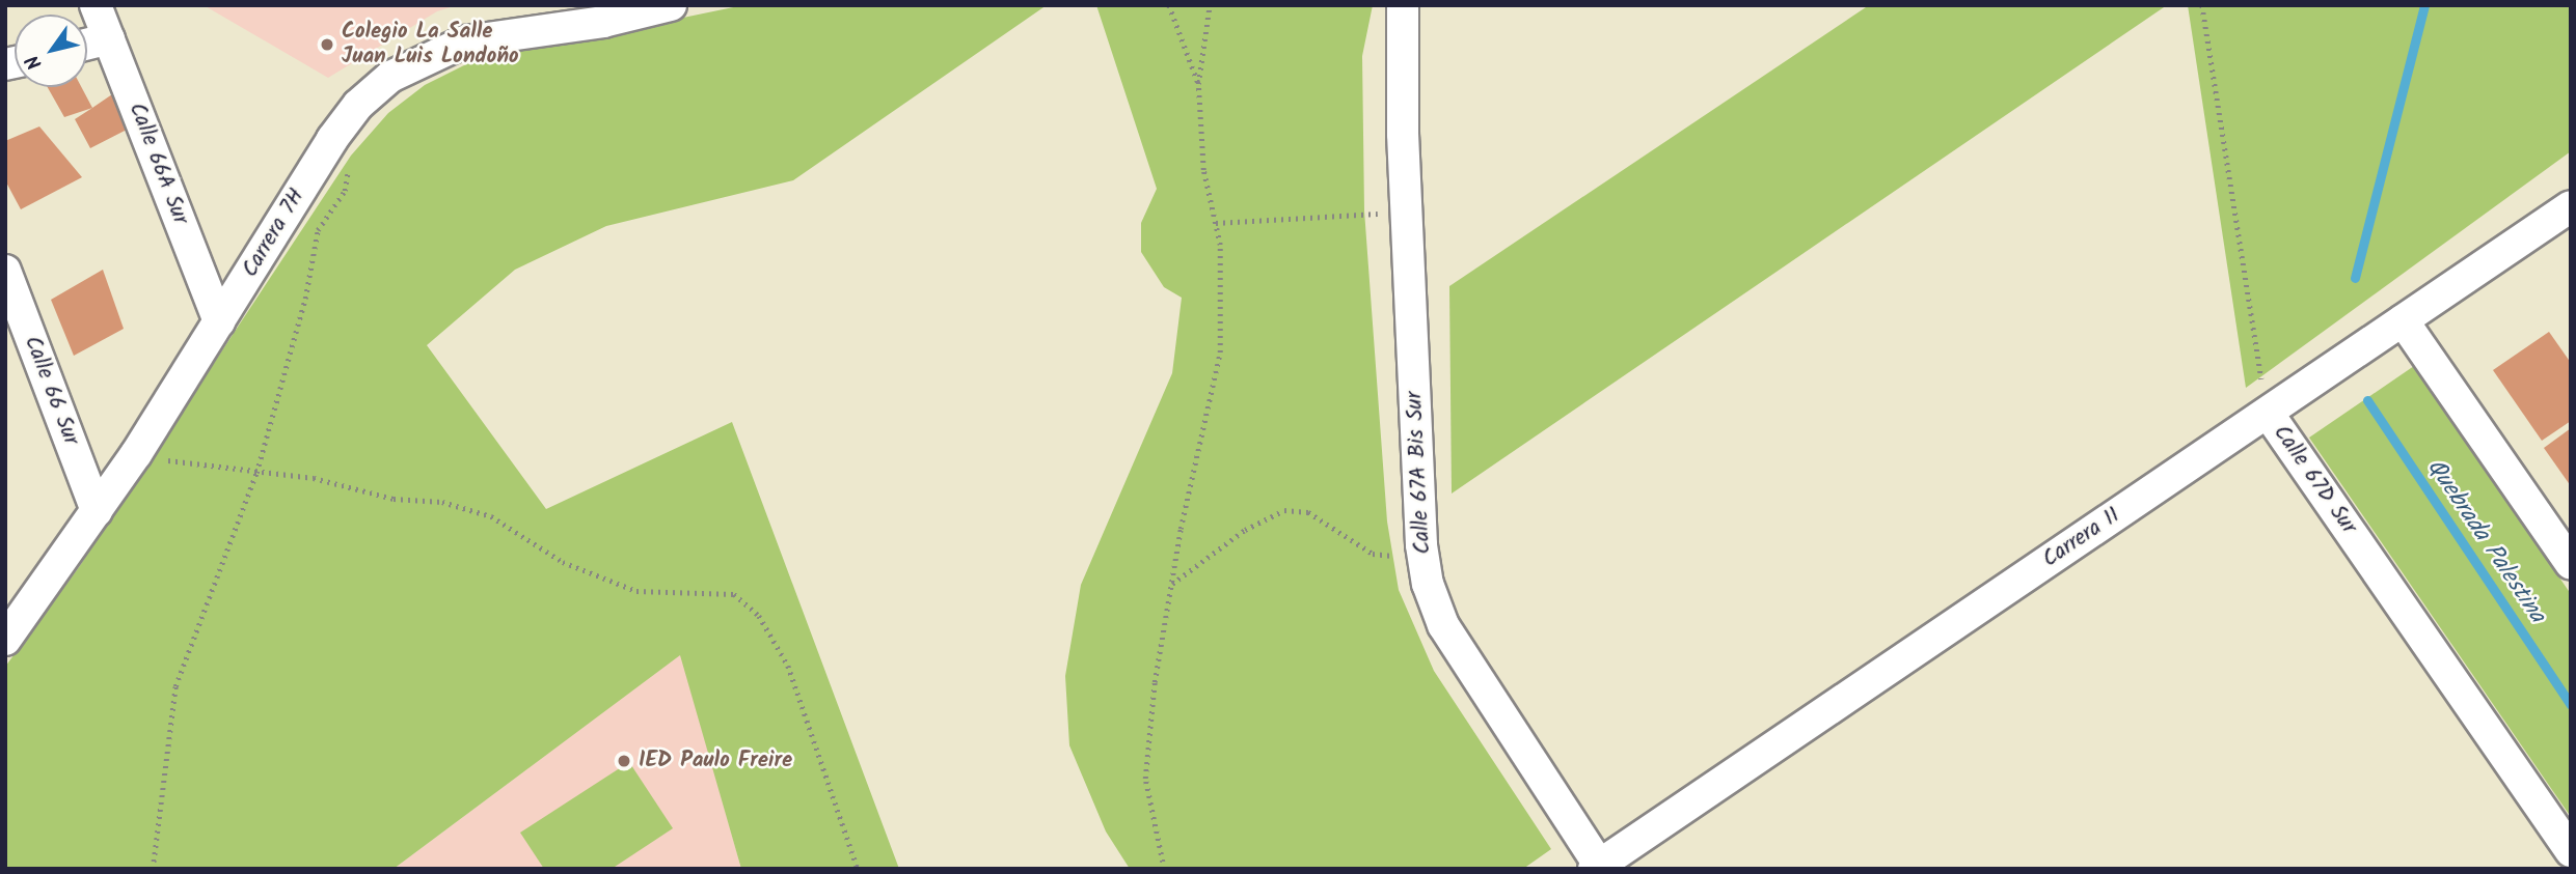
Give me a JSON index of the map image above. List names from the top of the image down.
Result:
{
  "streets": {
    "street": [
      "Calle 66A Sur",
      "Carrera 7H",
      "Calle 66 Sur",
      "Calle 67A Bis Sur",
      "Calle 67D Sur",
      "Carrera 11"
    ]
  },
  "crossings": [
    ["Calle 66A Sur", "Carrera 7H"],
    ["Carrera 7H", "Calle 66 Sur"],
    ["Calle 67A Bis Sur", "Carrera 11"],
    ["Calle 67D Sur", "Carrera 11"]
  ],
  "water": ["Quebrada Palestina"],
  "places": ["Colegio La Salle Juan Luis Londoño", "IED Paulo Freire"],
  "north": "bottom left"
}
